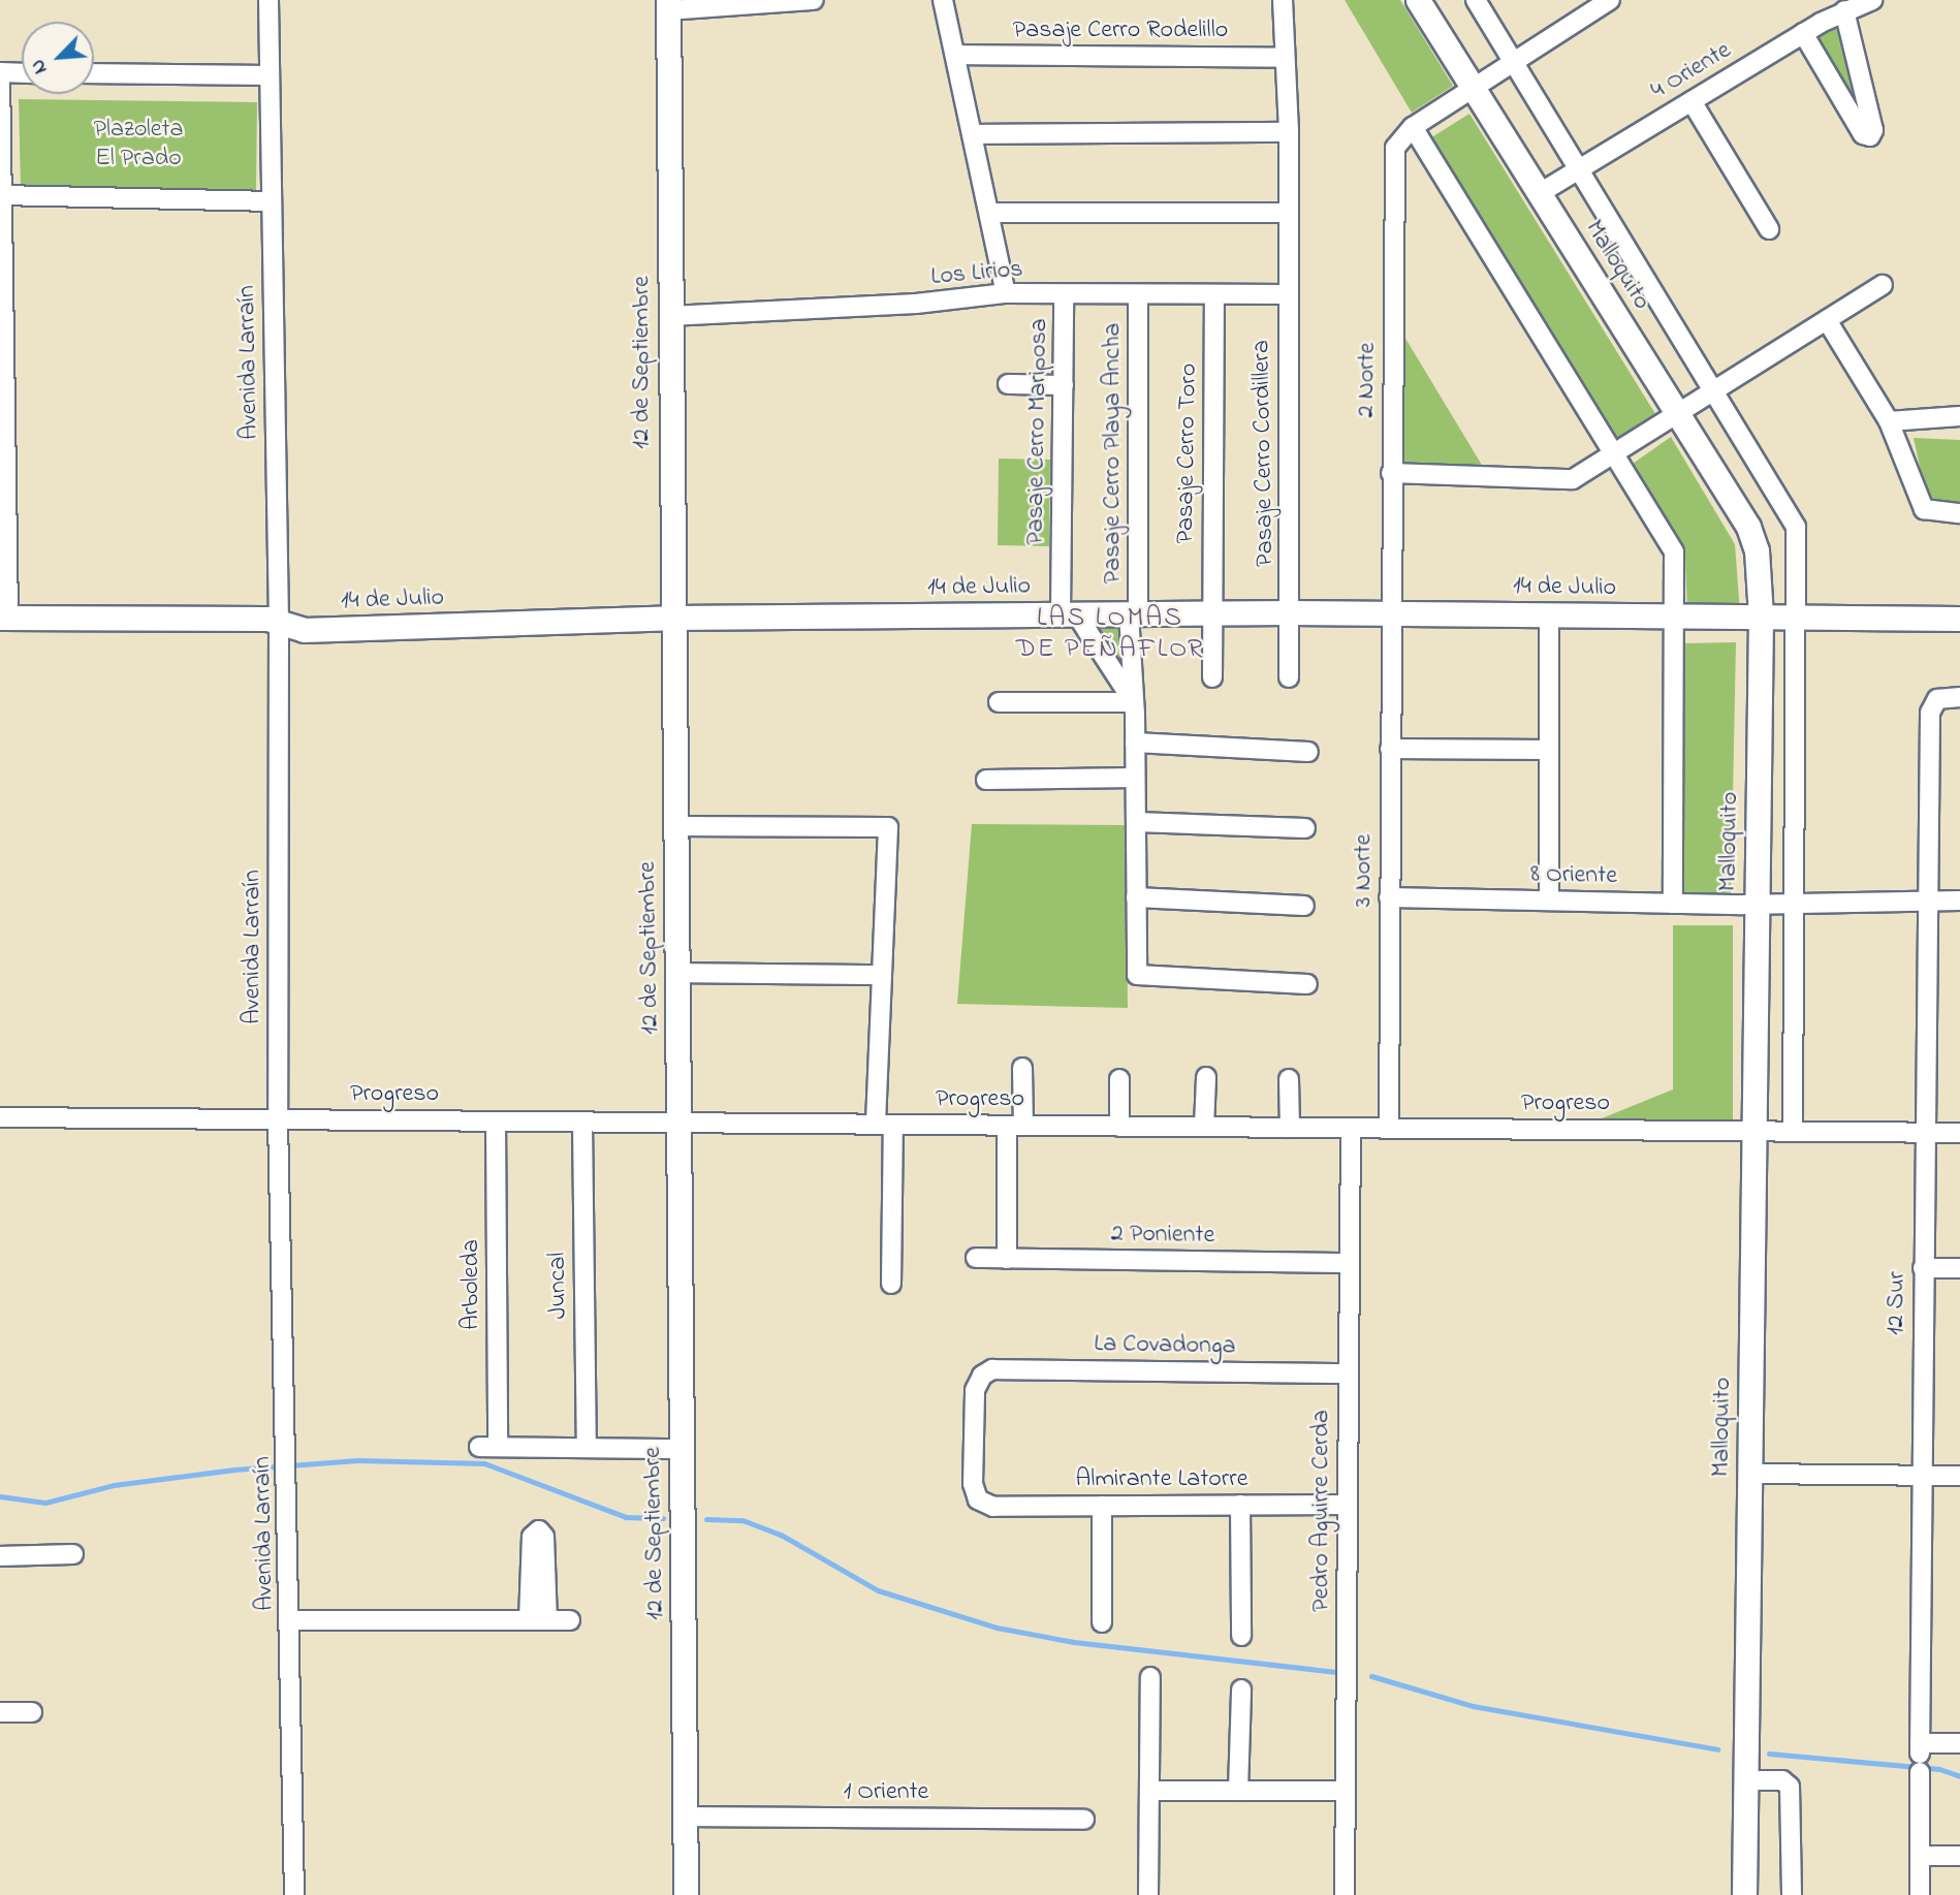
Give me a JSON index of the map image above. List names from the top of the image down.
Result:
{
  "streets": {
    "street": [
      "Pasaje Cerro Rodelillo",
      "4 Oriente",
      "Malloquito",
      "Los Lirios",
      "Avenida Larraín",
      "12 de Septiembre",
      "2 Norte",
      "Pasaje Cerro Mariposa",
      "Pasaje Cerro Playa Ancha",
      "Pasaje Cerro Toro",
      "Pasaje Cerro Cordillera",
      "14 de Julio",
      "3 Norte",
      "8 Oriente",
      "Progreso",
      "2 Poniente",
      "Arboleda",
      "Juncal",
      "12 Sur",
      "La Covadonga",
      "Almirante Latorre",
      "Pedro Aguirre Cerda",
      "1 Oriente"
    ]
  },
  "crossings": [
    ["Pasaje Cerro Rodelillo", "Pasaje Cerro Cordillera"],
    ["4 Oriente", "Malloquito"],
    ["Malloquito", "14 de Julio"],
    ["Malloquito", "8 Oriente"],
    ["Malloquito", "Progreso"],
    ["Los Lirios", "12 de Septiembre"],
    ["Los Lirios", "Pasaje Cerro Mariposa"],
    ["Los Lirios", "Pasaje Cerro Playa Ancha"],
    ["Los Lirios", "Pasaje Cerro Toro"],
    ["Los Lirios", "Pasaje Cerro Cordillera"],
    ["Avenida Larraín", "14 de Julio"],
    ["Avenida Larraín", "Progreso"],
    ["12 de Septiembre", "14 de Julio"],
    ["12 de Septiembre", "Progreso"],
    ["12 de Septiembre", "1 Oriente"],
    ["2 Norte", "14 de Julio"],
    ["2 Norte", "3 Norte"],
    ["Pasaje Cerro Mariposa", "14 de Julio"],
    ["Pasaje Cerro Playa Ancha", "14 de Julio"],
    ["Pasaje Cerro Toro", "14 de Julio"],
    ["Pasaje Cerro Cordillera", "14 de Julio"],
    ["14 de Julio", "3 Norte"],
    ["3 Norte", "8 Oriente"],
    ["3 Norte", "Progreso"],
    ["8 Oriente", "12 Sur"],
    ["Progreso", "Arboleda"],
    ["Progreso", "Juncal"],
    ["Progreso", "12 Sur"],
    ["Progreso", "Pedro Aguirre Cerda"],
    ["2 Poniente", "Pedro Aguirre Cerda"],
    ["La Covadonga", "Almirante Latorre"],
    ["La Covadonga", "Pedro Aguirre Cerda"],
    ["Almirante Latorre", "Pedro Aguirre Cerda"]
  ],
  "districts": ["LAS LOMAS DE PEÑAFLOR"],
  "parks": ["Plazoleta El Prado"],
  "north": "bottom left"
}
